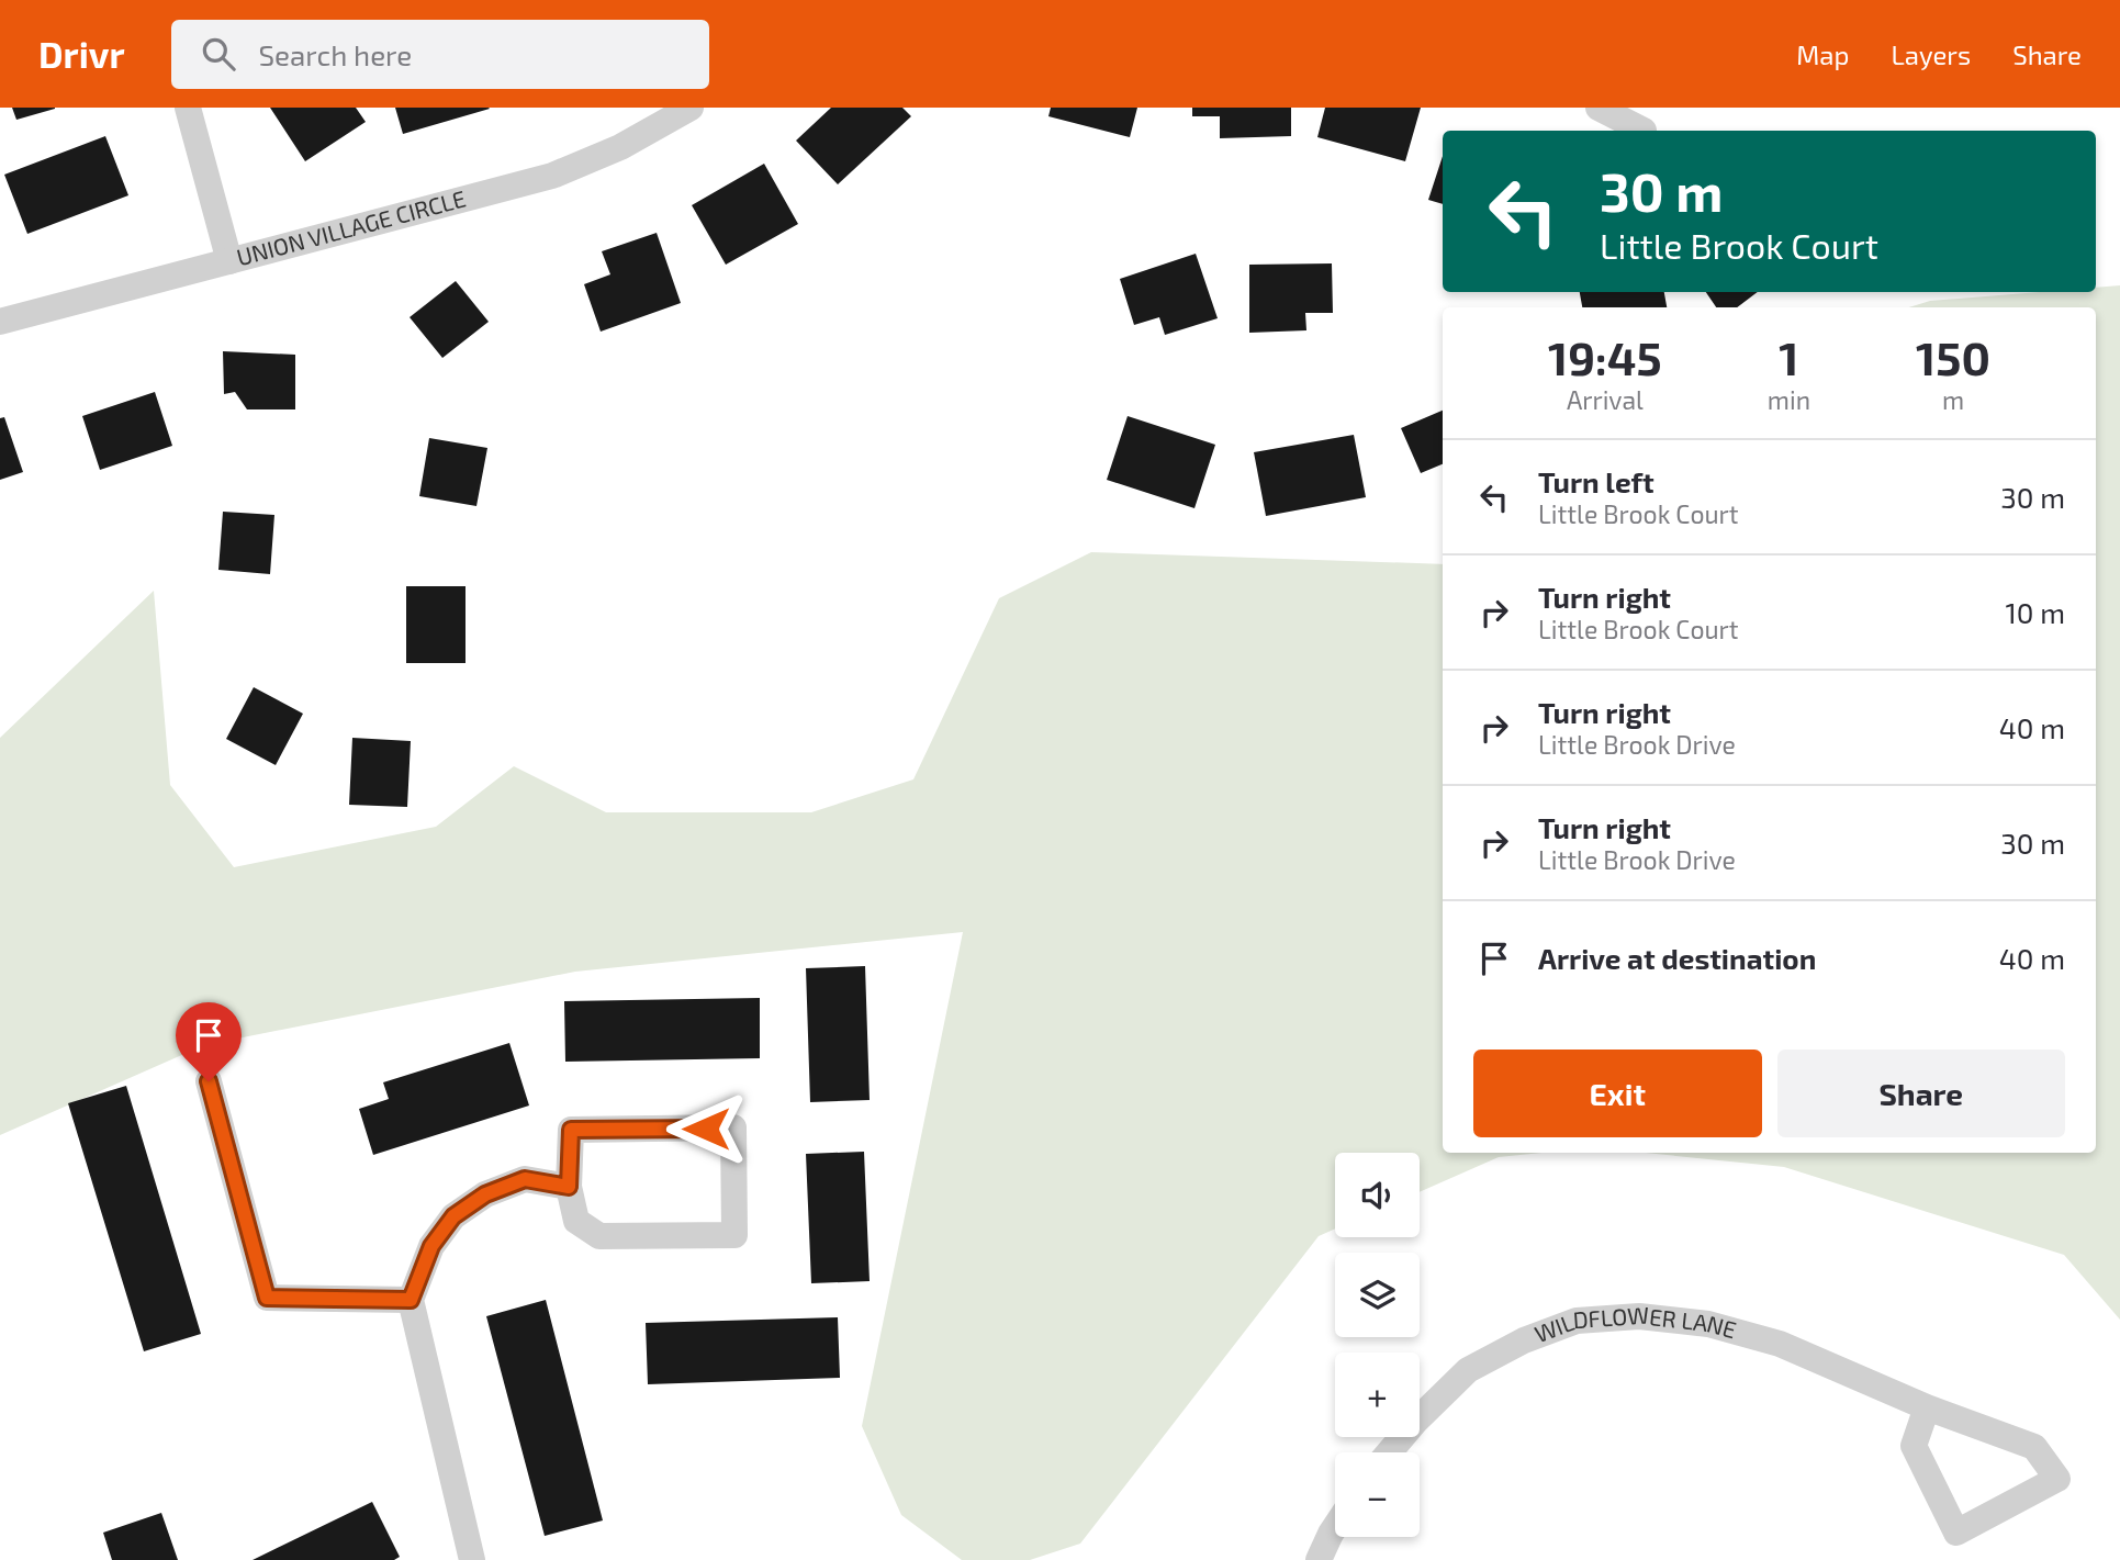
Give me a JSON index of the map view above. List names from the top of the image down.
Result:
{
  "streets": {
    "street": ["UNION VILLAGE CIRCLE", "WILDFLOWER LANE"]
  },
  "page": {
    "header": "Drivr",
    "search": "Search here",
    "nav": ["Map", "Layers", "Share"],
    "turn": ["30 m", "Little Brook Court"],
    "eta": [
      "19:45",
      "Arrival",
      "1",
      "min",
      "150",
      "m"
    ],
    "list": [
      {
        "name": "Turn left",
        "note": "Little Brook Court",
        "value": "30 m"
      },
      {
        "name": "Turn right",
        "note": "Little Brook Court",
        "value": "10 m"
      },
      {
        "name": "Turn right",
        "note": "Little Brook Drive",
        "value": "40 m"
      },
      {
        "name": "Turn right",
        "note": "Little Brook Drive",
        "value": "30 m"
      },
      {
        "name": "Arrive at destination",
        "value": "40 m"
      }
    ],
    "buttons": ["Exit", "Share"],
    "map_buttons": ["+", "−"]
  }
}
